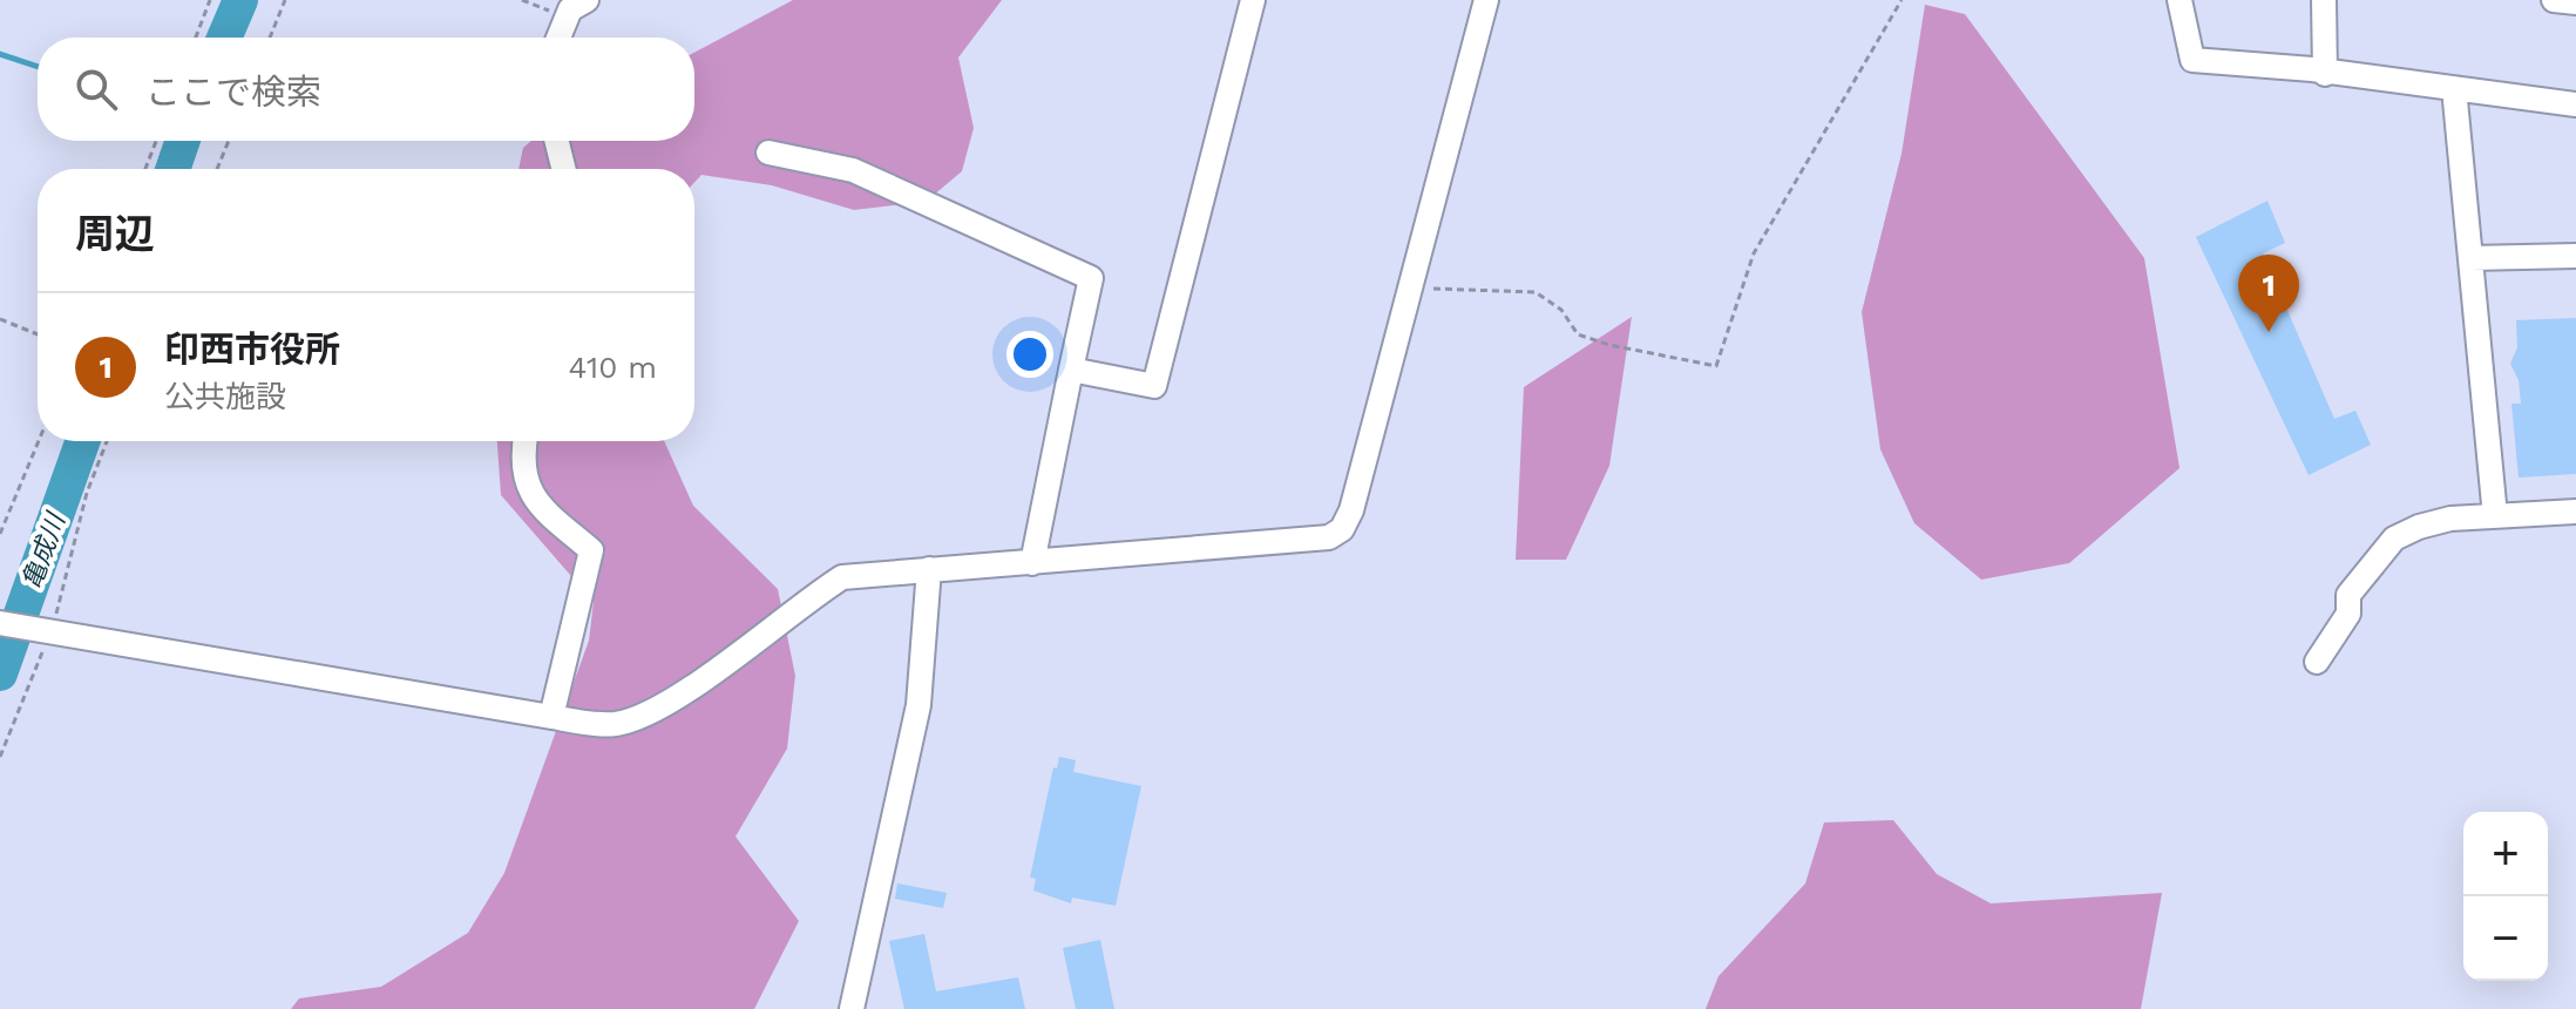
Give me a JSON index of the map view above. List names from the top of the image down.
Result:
{
  "water": ["亀成川"],
  "page": {
    "search": "ここで検索",
    "heading": "周辺",
    "pins": "1",
    "list": [
      {
        "mark": "1",
        "name": "印西市役所",
        "note": "公共施設",
        "value": "410 m"
      }
    ],
    "map_buttons": ["+", "−"]
  }
}
